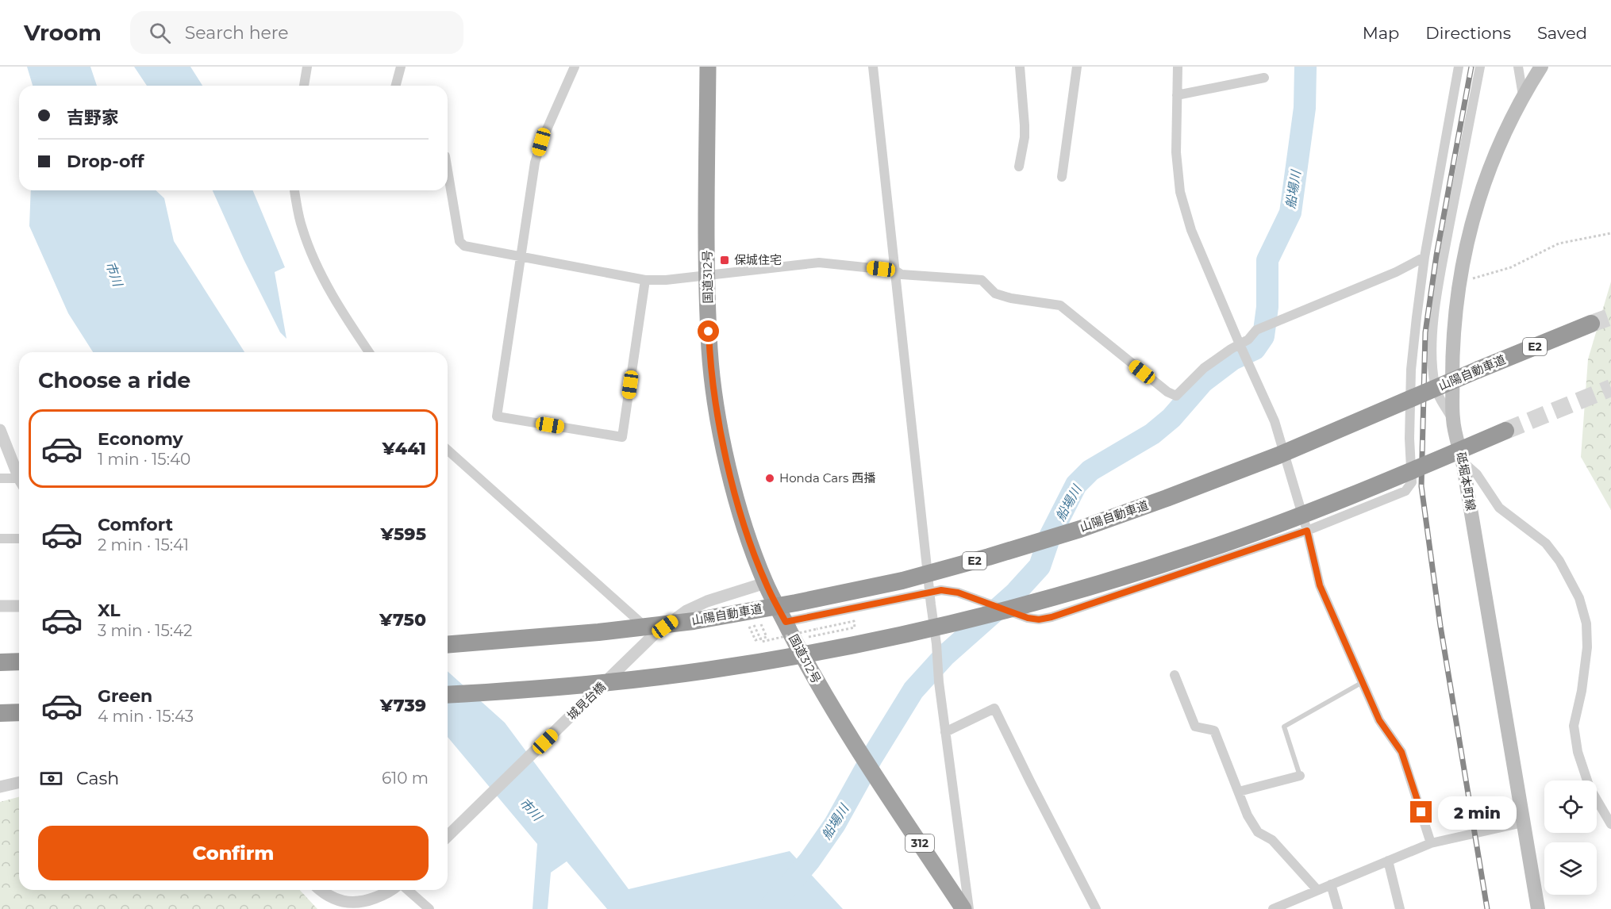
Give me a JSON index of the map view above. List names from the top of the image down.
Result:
{
  "streets": {
    "highway": [
      "国道312号",
      "E2",
      "山陽自動車道",
      "312"
    ],
    "main road": ["砥堀本町線"],
    "street": ["城見台橋"]
  },
  "crossings": [
    ["国道312号", "城見台橋"]
  ],
  "water": ["船場川", "市川"],
  "places": {
    "transit": ["保城住宅"],
    "other": ["Honda Cars 西播"]
  },
  "page": {
    "header": "Vroom",
    "search": "Search here",
    "nav": ["Map", "Directions", "Saved"],
    "banner": ["吉野家", "Drop-off"],
    "heading": "Choose a ride",
    "list": [
      {
        "name": "Economy",
        "note": "1 min · 15:40",
        "value": "¥441"
      },
      {
        "name": "Comfort",
        "note": "2 min · 15:41",
        "value": "¥595"
      },
      {
        "name": "XL",
        "note": "3 min · 15:42",
        "value": "¥750"
      },
      {
        "name": "Green",
        "note": "4 min · 15:43",
        "value": "¥739"
      }
    ],
    "pay": ["Cash", "610 m"],
    "bubble": "2 min",
    "buttons": "Confirm"
  }
}
